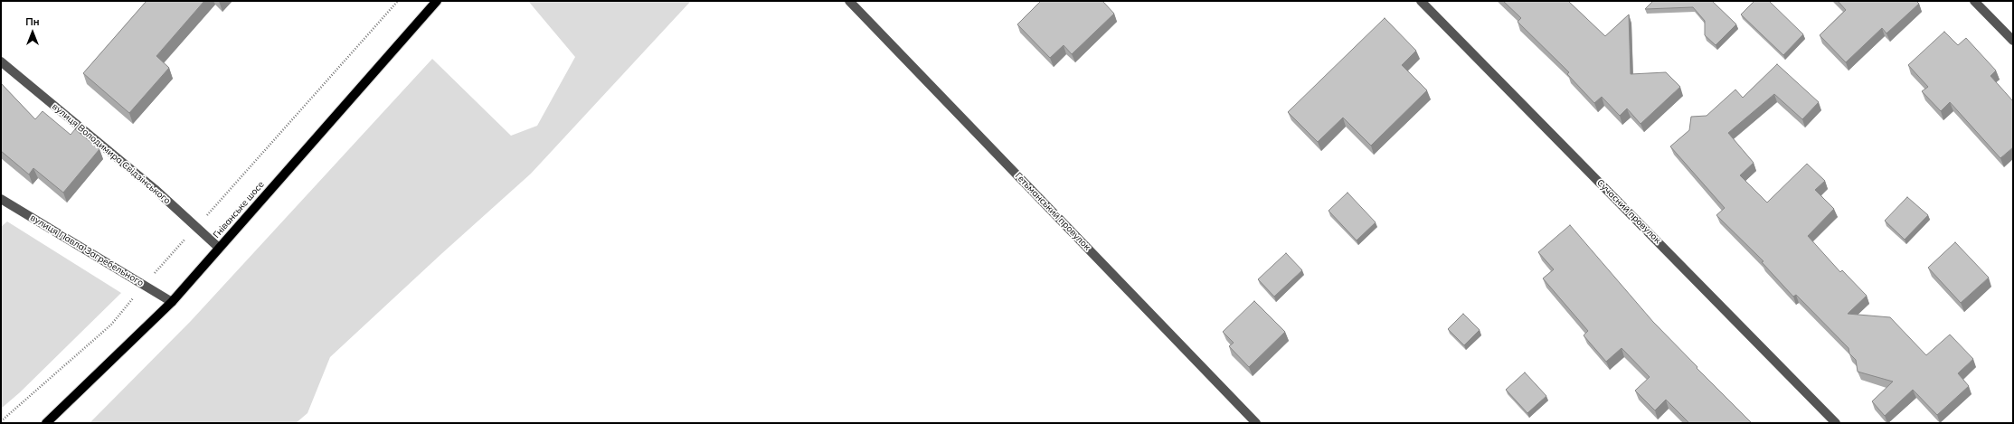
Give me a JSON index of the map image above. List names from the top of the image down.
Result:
{
  "streets": {
    "main road": ["Гніванське шосе"],
    "street": [
      "вулиця Володимира Свідзінського",
      "Гетьманський провулок",
      "Сучасний провулок",
      "вулиця Павла Загребельного"
    ]
  },
  "crossings": [
    ["вулиця Володимира Свідзінського", "Гніванське шосе"],
    ["Гніванське шосе", "вулиця Павла Загребельного"]
  ],
  "north": "top"
}
